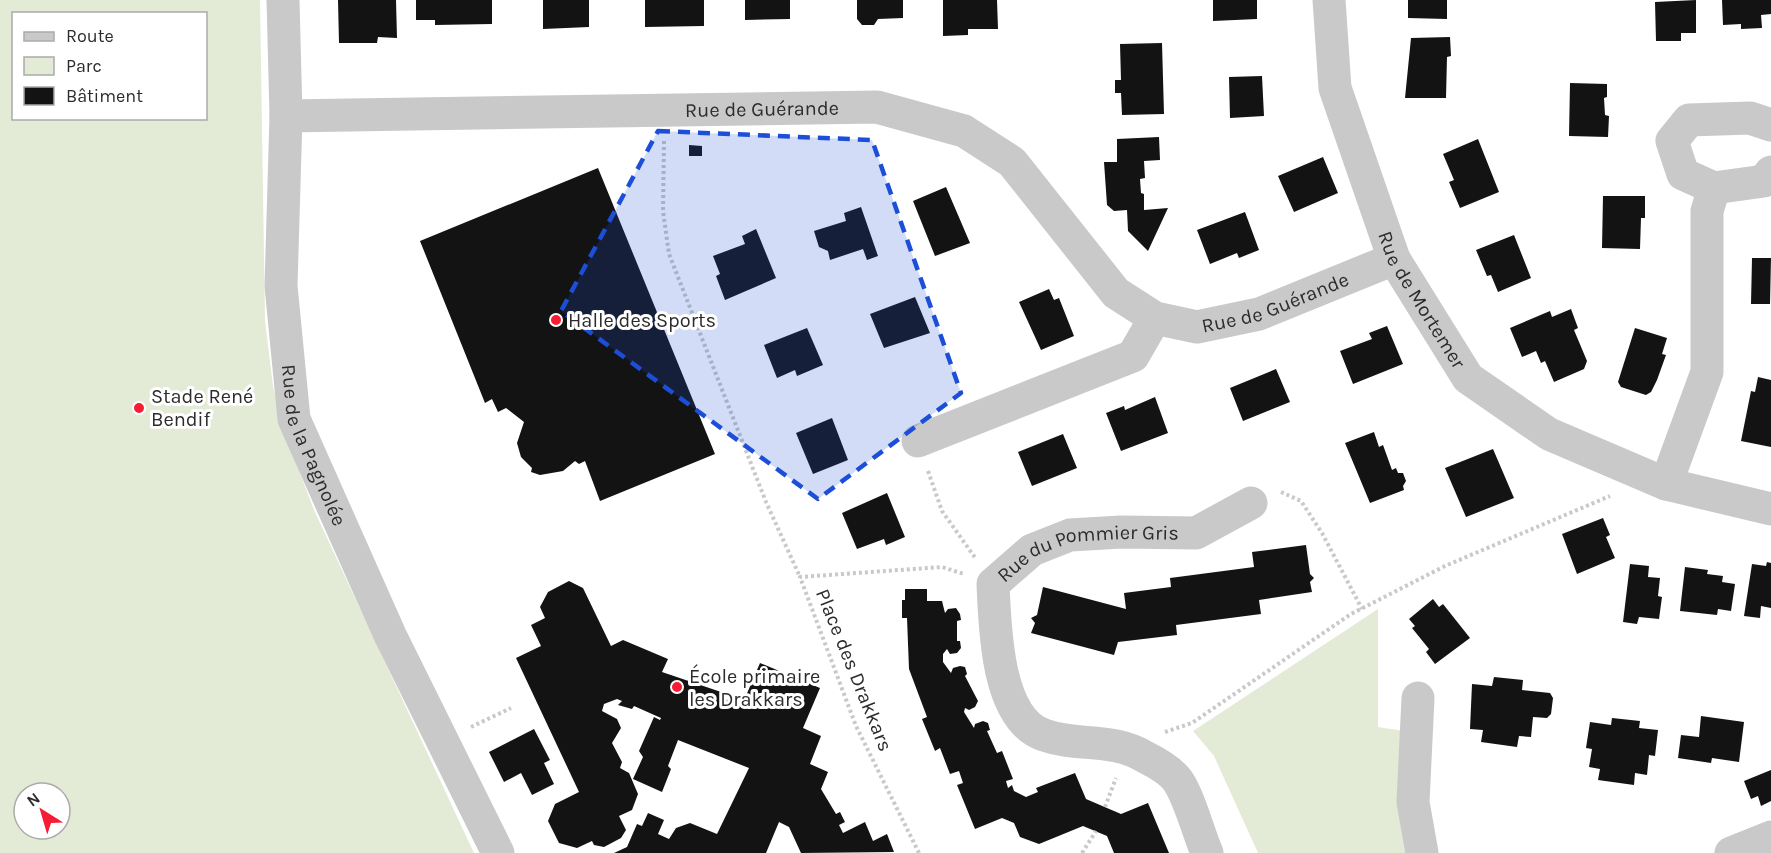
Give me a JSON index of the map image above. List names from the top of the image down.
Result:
{
  "streets": {
    "street": [
      "Rue de Guérande",
      "Rue de Mortemer",
      "Rue de la Pagnolée",
      "Rue du Pommier Gris"
    ],
    "path": ["Place des Drakkars"]
  },
  "crossings": [
    ["Rue de Guérande", "Rue de Mortemer"],
    ["Rue de Guérande", "Rue de la Pagnolée"],
    ["Rue du Pommier Gris", "Place des Drakkars"]
  ],
  "places": ["Halle des Sports", "Stade René Bendif", "École primaire les Drakkars"],
  "legend": ["Route", "Parc", "Bâtiment"],
  "north": "top left"
}
